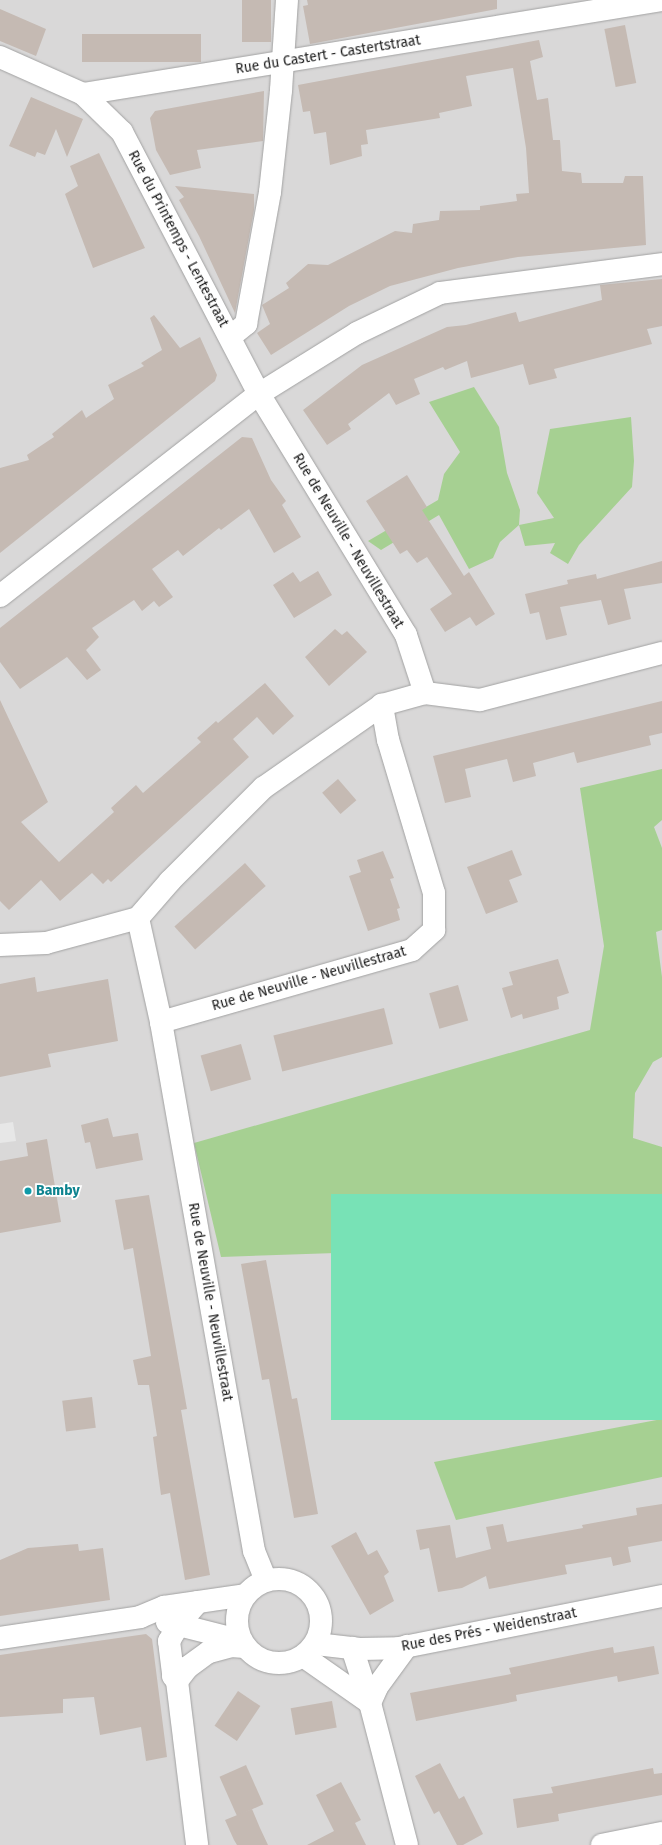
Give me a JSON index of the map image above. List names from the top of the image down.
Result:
{
  "streets": {
    "street": [
      "Rue du Castert - Castertstraat",
      "Rue du Printemps - Lentestraat",
      "Rue de Neuville - Neuvillestraat",
      "Rue des Prés - Weidenstraat"
    ]
  },
  "crossings": [
    ["Rue du Castert - Castertstraat", "Rue du Printemps - Lentestraat"],
    ["Rue du Printemps - Lentestraat", "Rue de Neuville - Neuvillestraat"],
    ["Rue de Neuville - Neuvillestraat", "Rue des Prés - Weidenstraat"]
  ],
  "places": ["Bamby"]
}
